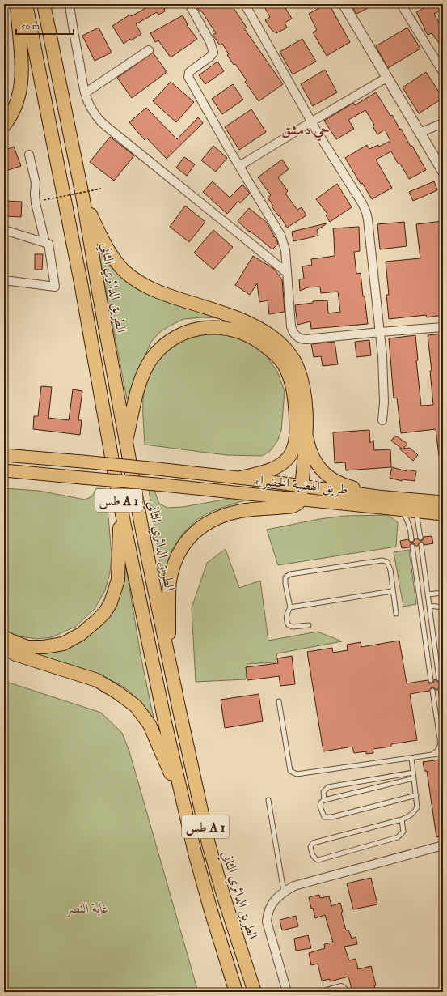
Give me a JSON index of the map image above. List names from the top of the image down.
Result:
{
  "streets": {
    "highway": ["الطريق الدائري الثاني", "طس A 1"],
    "main road": ["طريق الهضبة الخضراء"]
  },
  "districts": ["حي دمشق"],
  "parks": ["غابة النصر"],
  "scale_bar": "50 m"
}
